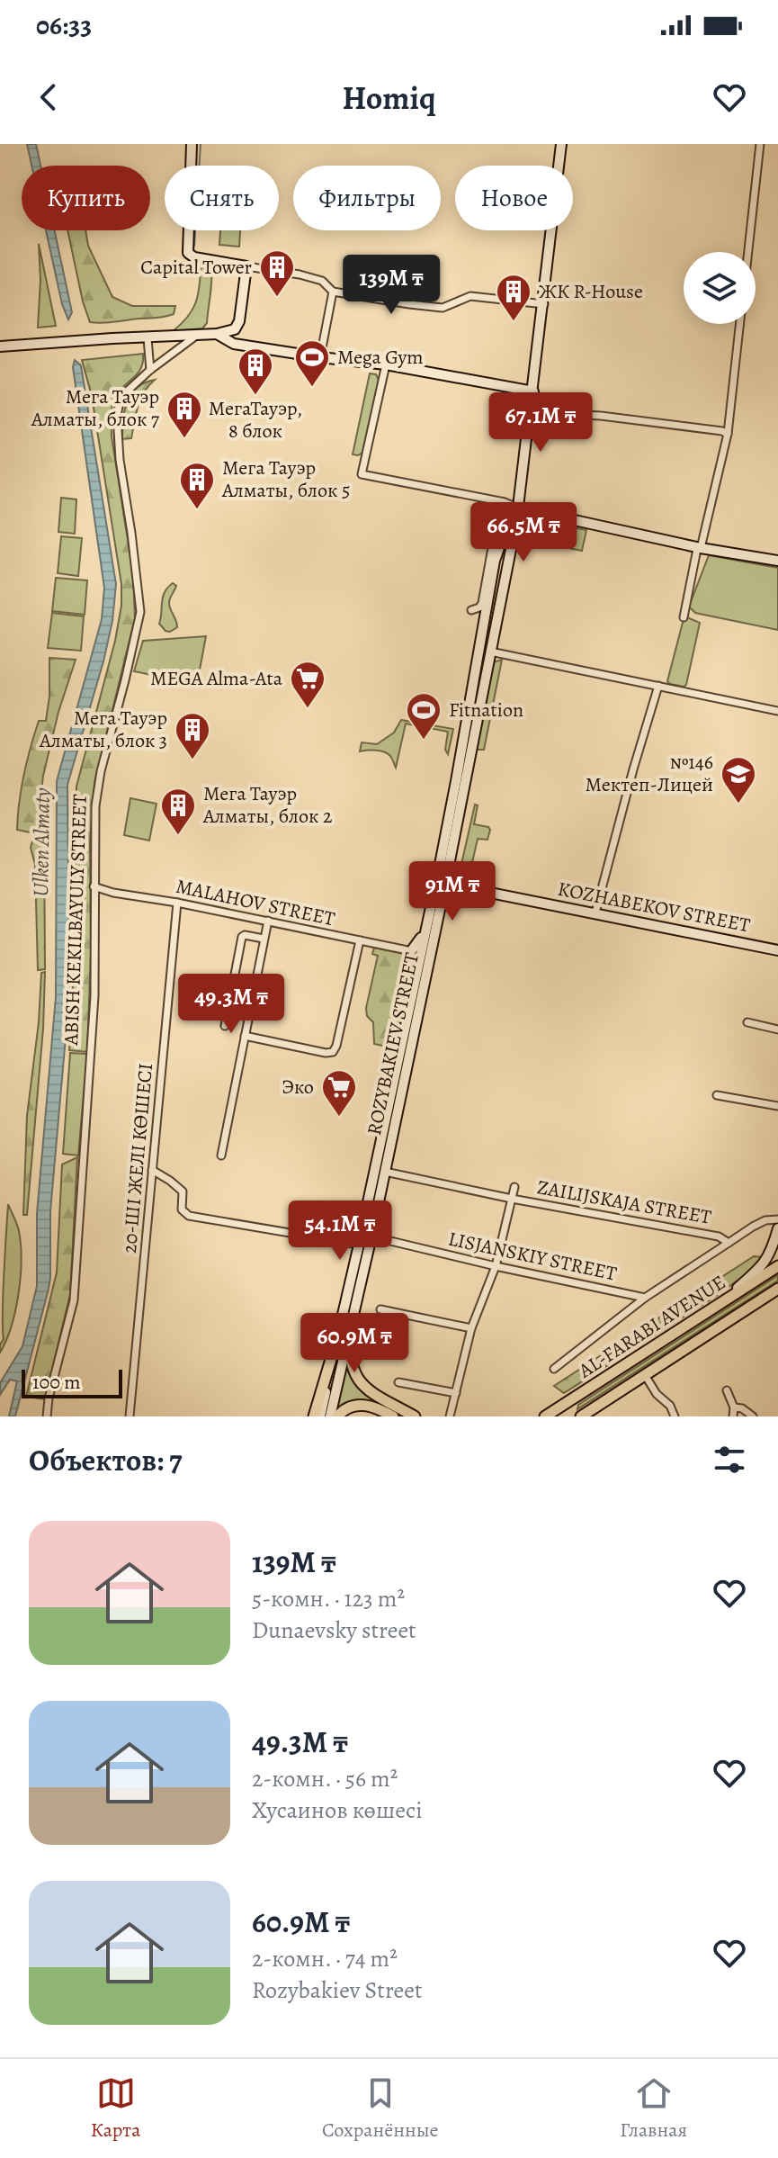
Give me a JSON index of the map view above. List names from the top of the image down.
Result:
{
  "streets": {
    "main road": ["KOZHABEKOV STREET", "ROZYBAKIEV STREET", "AL-FARABI AVENUE"],
    "street": [
      "MALAHOV STREET",
      "ABISH KEKILBAYULY STREET",
      "20-ШІ ЖЕЛІ КӨШЕСІ",
      "ZAILIJSKAJA STREET",
      "LISJANSKIY STREET"
    ]
  },
  "crossings": [
    ["MALAHOV STREET", "ABISH KEKILBAYULY STREET"],
    ["MALAHOV STREET", "ROZYBAKIEV STREET"],
    ["MALAHOV STREET", "20-ШІ ЖЕЛІ КӨШЕСІ"],
    ["KOZHABEKOV STREET", "ROZYBAKIEV STREET"],
    ["ROZYBAKIEV STREET", "ZAILIJSKAJA STREET"],
    ["ROZYBAKIEV STREET", "LISJANSKIY STREET"]
  ],
  "water": ["Ulken Almaty"],
  "places": {
    "building": [
      "Capital Tower",
      "ЖК R-House",
      "МегаТауэр, 8 блок",
      "Мега Тауэр Алматы, блок 7",
      "Мега Тауэр Алматы, блок 5",
      "Мега Тауэр Алматы, блок 3",
      "Мега Тауэр Алматы, блок 2"
    ],
    "sports": ["Mega Gym", "Fitnation"],
    "supermarket": ["MEGA Alma-Ata", "Эко"],
    "school or university": ["№146 Мектеп-Лицей"]
  },
  "scale_bar": "100 m",
  "page": {
    "status": "06:33",
    "header": "Homiq",
    "chip": [
      "Купить",
      "Снять",
      "Фильтры",
      "Новое"
    ],
    "price": [
      "139M ₸",
      "67.1M ₸",
      "66.5M ₸",
      "91M ₸",
      "49.3M ₸",
      "54.1M ₸",
      "60.9M ₸"
    ],
    "scale": "100 m",
    "heading": "Объектов: 7",
    "list": [
      {
        "name": "139M ₸",
        "note": "5-комн. · 123 m² · Dunaevsky street"
      },
      {
        "name": "49.3M ₸",
        "note": "2-комн. · 56 m² · Хусаинов көшесі"
      },
      {
        "name": "60.9M ₸",
        "note": "2-комн. · 74 m² · Rozybakiev Street"
      }
    ],
    "tabs": ["Карта", "Сохранённые", "Главная"]
  }
}
